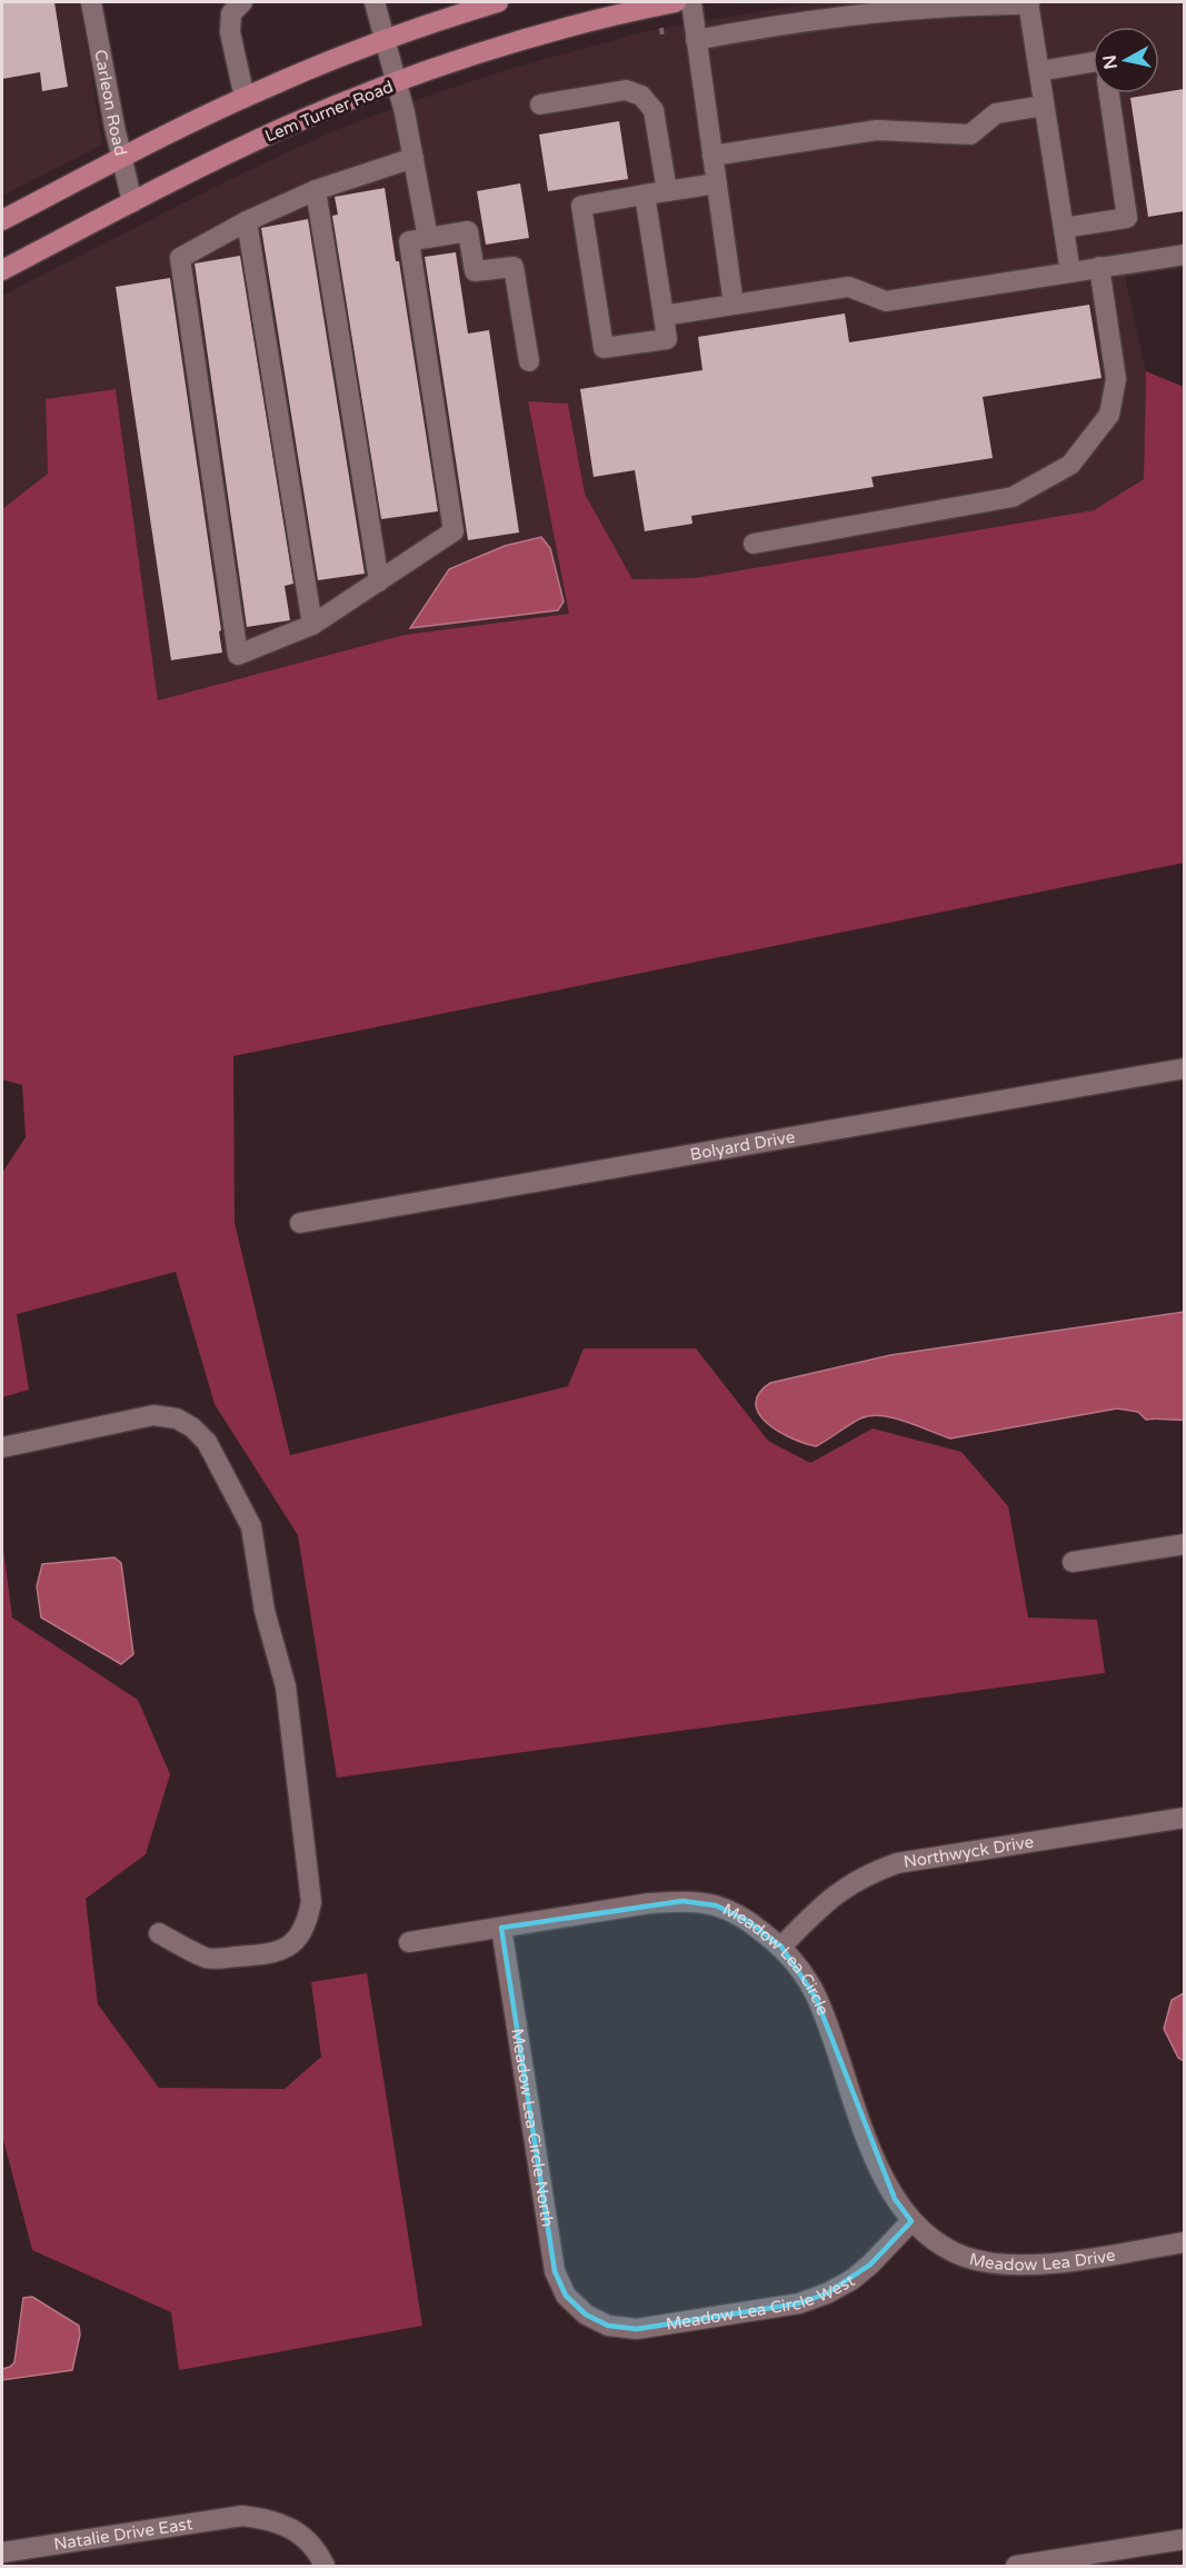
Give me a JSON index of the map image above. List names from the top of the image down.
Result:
{
  "streets": {
    "main road": ["Lem Turner Road"],
    "street": [
      "Carleon Road",
      "Bolyard Drive",
      "Northwyck Drive",
      "Meadow Lea Circle",
      "Meadow Lea Circle North",
      "Meadow Lea Drive",
      "Meadow Lea Circle West",
      "Natalie Drive East"
    ]
  },
  "crossings": [
    ["Carleon Road", "Lem Turner Road"],
    ["Northwyck Drive", "Meadow Lea Circle"],
    ["Meadow Lea Circle", "Meadow Lea Circle North"],
    ["Meadow Lea Circle", "Meadow Lea Drive"],
    ["Meadow Lea Circle", "Meadow Lea Circle West"],
    ["Meadow Lea Circle North", "Meadow Lea Circle West"],
    ["Meadow Lea Drive", "Meadow Lea Circle West"]
  ],
  "north": "left"
}
